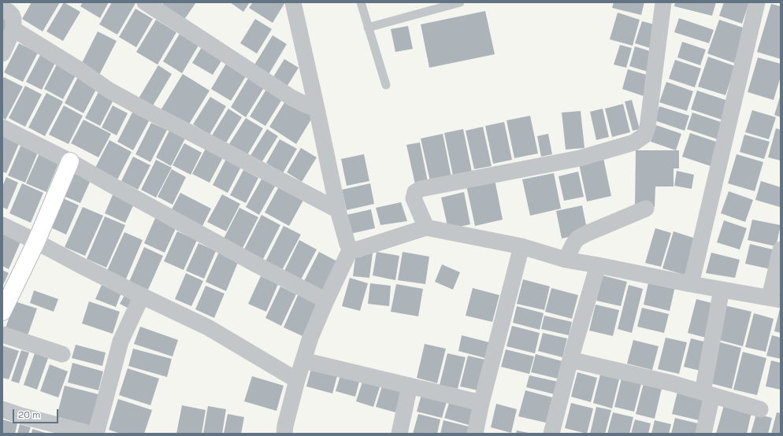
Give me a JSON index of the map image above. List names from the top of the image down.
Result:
{
  "scale_bar": "20 m"
}
